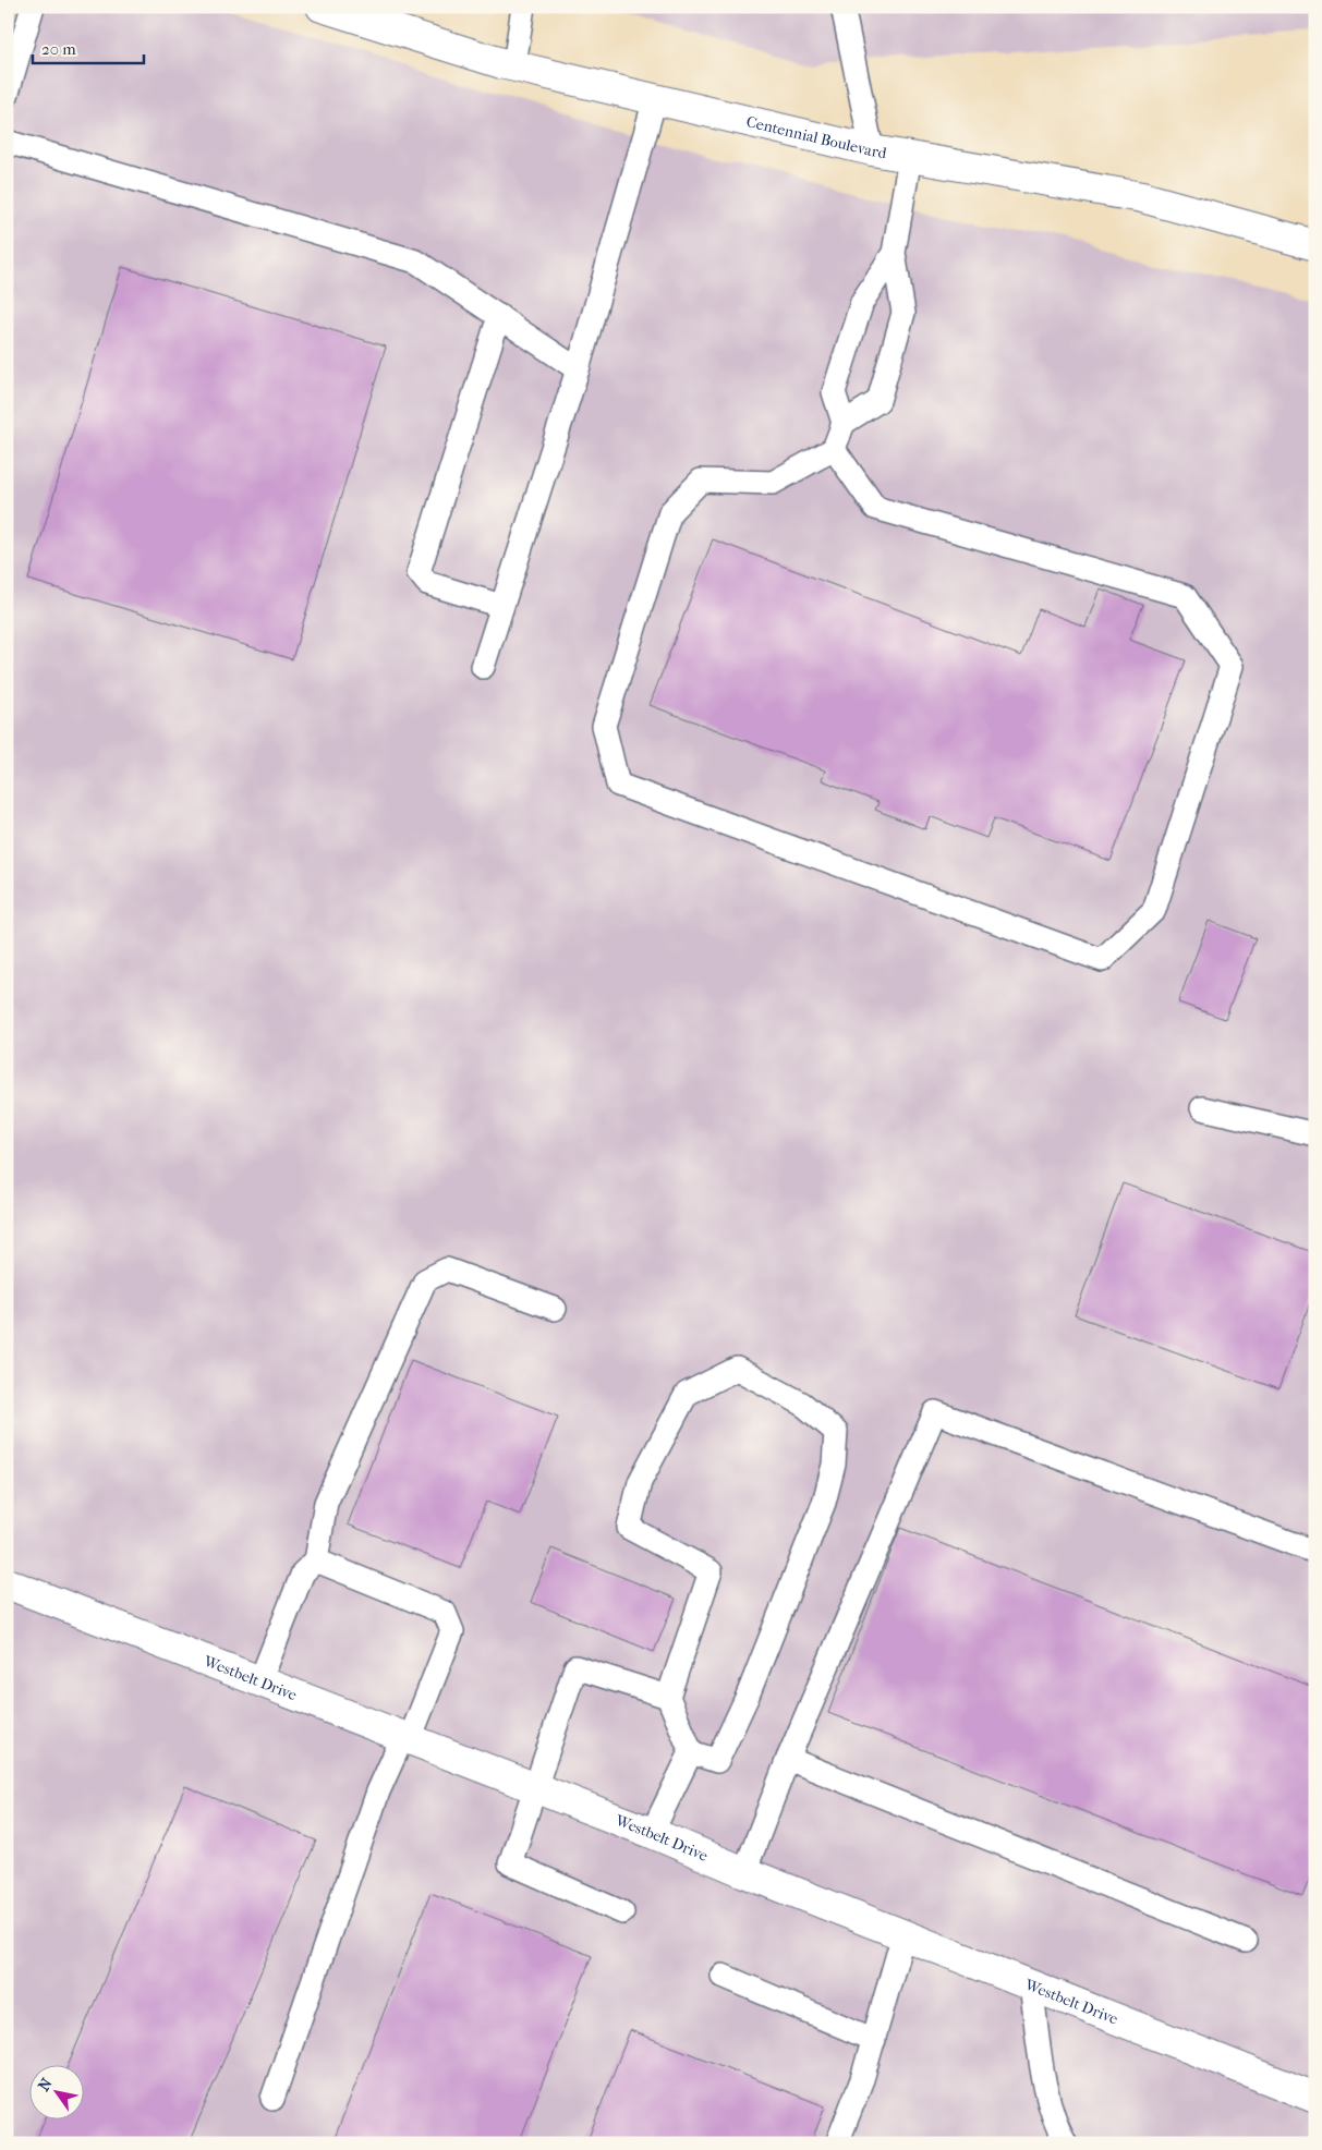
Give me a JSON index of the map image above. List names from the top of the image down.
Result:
{
  "streets": {
    "street": ["Centennial Boulevard", "Westbelt Drive"]
  },
  "scale_bar": "20 m",
  "north": "top left"
}
